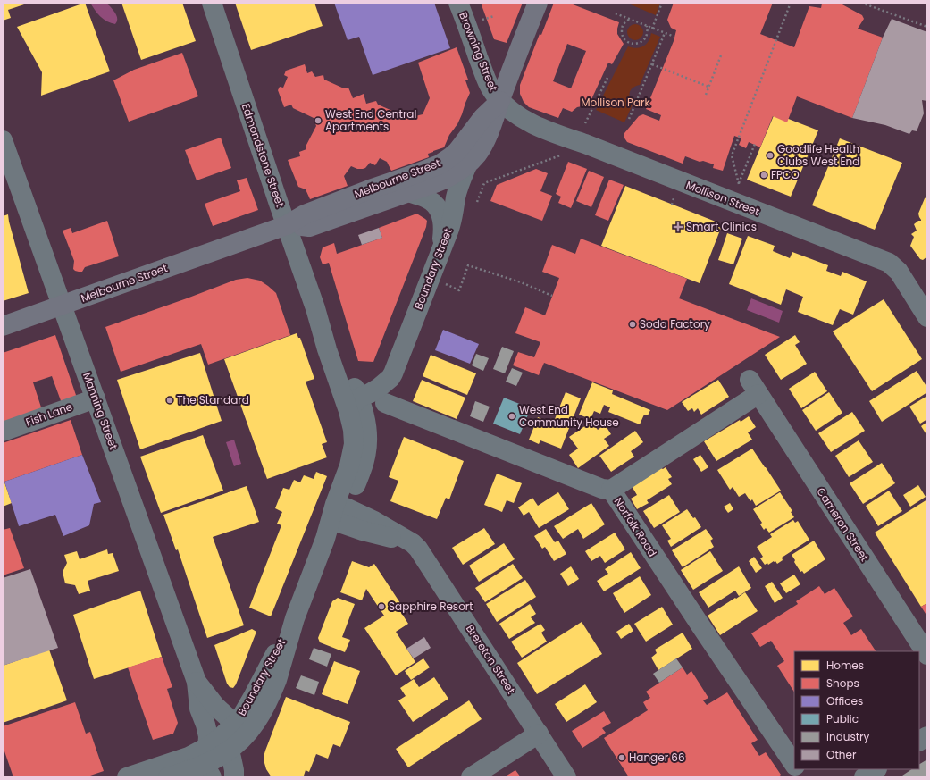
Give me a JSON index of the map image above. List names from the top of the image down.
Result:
{
  "streets": {
    "main road": ["Melbourne Street"],
    "street": [
      "Browning Street",
      "Edmondstone Street",
      "Mollison Street",
      "Boundary Street",
      "Manning Street",
      "Fish Lane",
      "Cameron Street",
      "Norfolk Road",
      "Brereton Street"
    ]
  },
  "crossings": [
    ["Browning Street", "Melbourne Street"],
    ["Browning Street", "Mollison Street"],
    ["Edmondstone Street", "Melbourne Street"],
    ["Edmondstone Street", "Boundary Street"],
    ["Melbourne Street", "Mollison Street"],
    ["Melbourne Street", "Boundary Street"],
    ["Melbourne Street", "Manning Street"],
    ["Boundary Street", "Manning Street"],
    ["Boundary Street", "Norfolk Road"],
    ["Boundary Street", "Brereton Street"],
    ["Manning Street", "Fish Lane"],
    ["Cameron Street", "Norfolk Road"]
  ],
  "parks": ["Mollison Park"],
  "places": {
    "other": [
      "West End Central Apartments",
      "Goodlife Health Clubs West End",
      "FPCO",
      "Soda Factory",
      "The Standard",
      "West End Community House",
      "Sapphire Resort",
      "Hanger 66"
    ],
    "health": ["Smart Clinics"]
  },
  "legend": [
    "Homes",
    "Shops",
    "Offices",
    "Public",
    "Industry",
    "Other"
  ]
}
